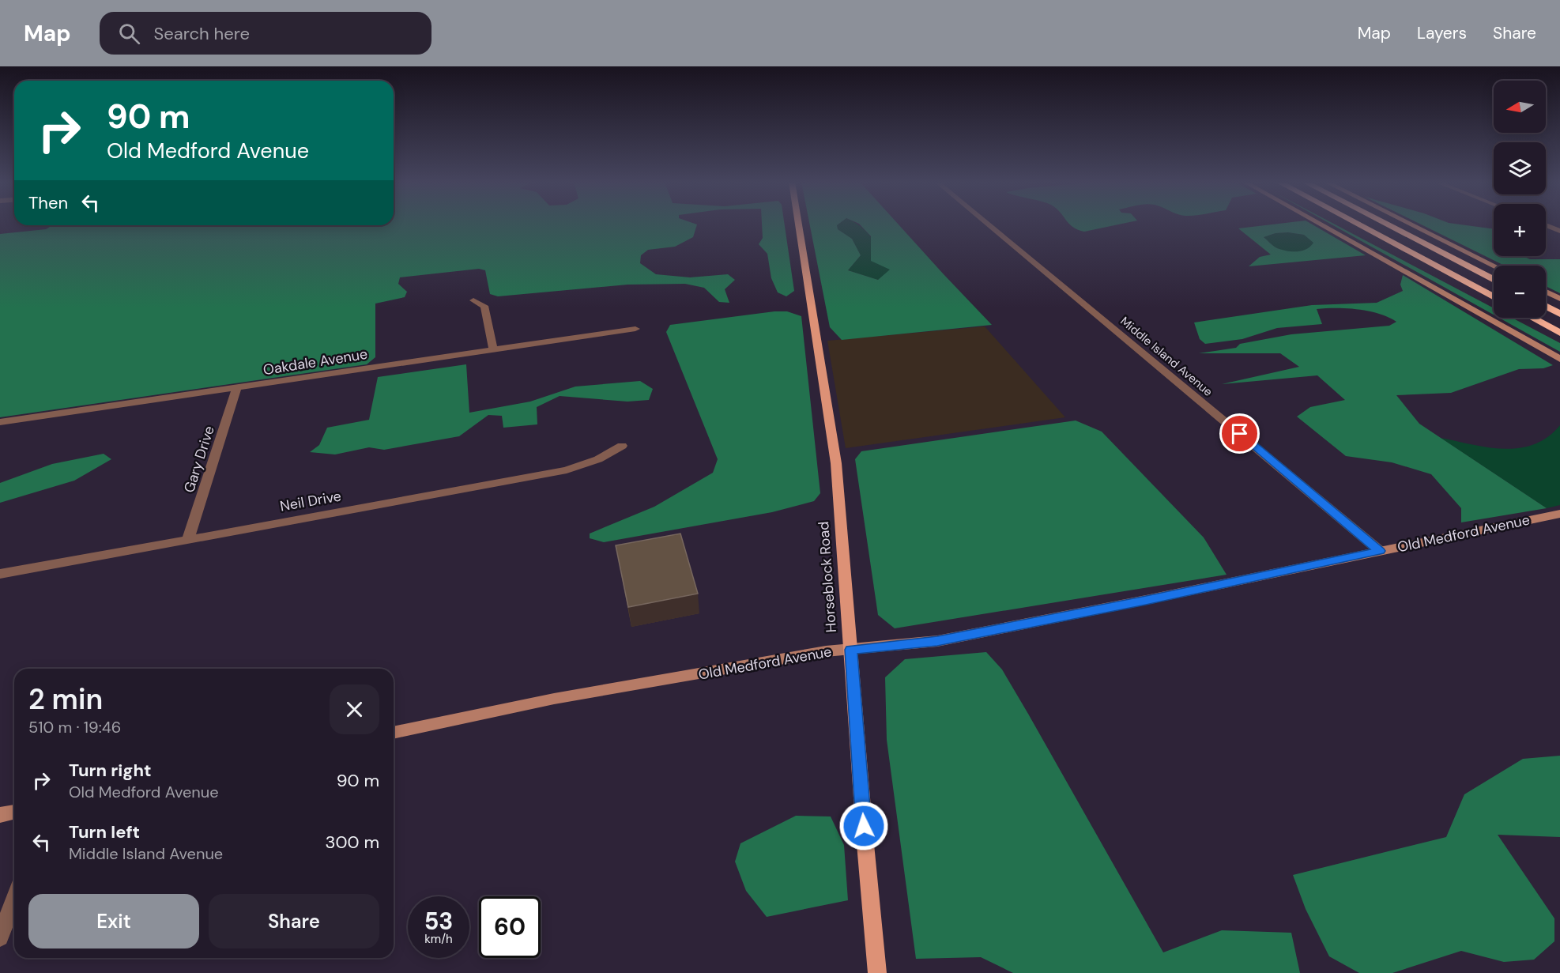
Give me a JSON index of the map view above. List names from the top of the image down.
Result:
{
  "streets": {
    "main road": ["Horseblock Road"],
    "street": [
      "Middle Island Avenue",
      "Oakdale Avenue",
      "Gary Drive",
      "Neil Drive",
      "Old Medford Avenue"
    ]
  },
  "crossings": [
    ["Middle Island Avenue", "Old Medford Avenue"],
    ["Oakdale Avenue", "Gary Drive"],
    ["Gary Drive", "Neil Drive"],
    ["Old Medford Avenue", "Horseblock Road"]
  ],
  "north": "left",
  "page": {
    "header": "Map",
    "search": "Search here",
    "nav": ["Map", "Layers", "Share"],
    "map_buttons": ["+", "−"],
    "turn": ["90 m", "Old Medford Avenue"],
    "then": "Then",
    "heading": ["2 min", "510 m · 19:46"],
    "list": [
      {
        "name": "Turn right",
        "note": "Old Medford Avenue",
        "value": "90 m"
      },
      {
        "name": "Turn left",
        "note": "Middle Island Avenue",
        "value": "300 m"
      }
    ],
    "buttons": ["Exit", "Share"],
    "speed": "53 km/h",
    "limit": "60"
  }
}
